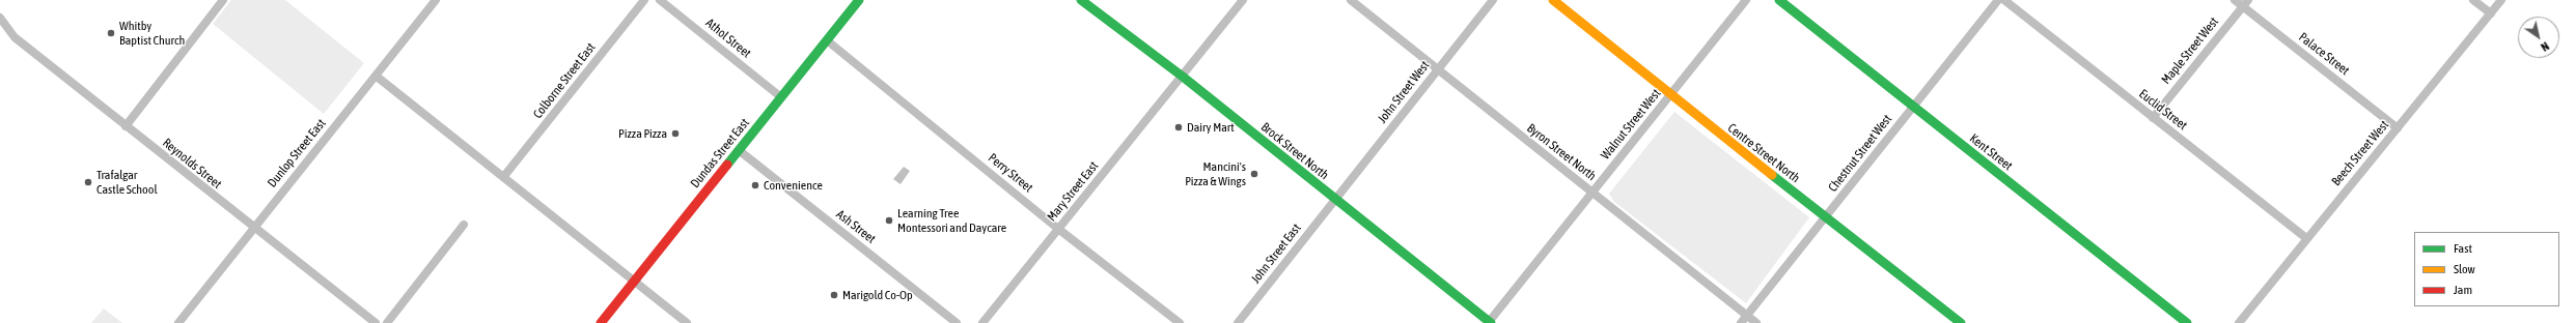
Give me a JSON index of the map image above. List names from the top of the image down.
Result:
{
  "streets": {
    "street": [
      "Athol Street",
      "Maple Street West",
      "Palace Street",
      "Colborne Street East",
      "John Street West",
      "Euclid Street",
      "Walnut Street West",
      "Brock Street North",
      "Byron Street North",
      "Kent Street",
      "Dunlop Street East",
      "Dundas Street East",
      "Centre Street North",
      "Chestnut Street West",
      "Beech Street West",
      "Reynolds Street",
      "Perry Street",
      "Mary Street East",
      "Ash Street",
      "John Street East"
    ]
  },
  "crossings": [
    ["Athol Street", "Dundas Street East"],
    ["Maple Street West", "Palace Street"],
    ["Maple Street West", "Euclid Street"],
    ["Palace Street", "Beech Street West"],
    ["John Street West", "Brock Street North"],
    ["John Street West", "Byron Street North"],
    ["John Street West", "John Street East"],
    ["Euclid Street", "Beech Street West"],
    ["Walnut Street West", "Brock Street North"],
    ["Walnut Street West", "Byron Street North"],
    ["Walnut Street West", "Centre Street North"],
    ["Brock Street North", "Mary Street East"],
    ["Brock Street North", "John Street East"],
    ["Byron Street North", "Chestnut Street West"],
    ["Kent Street", "Chestnut Street West"],
    ["Dunlop Street East", "Reynolds Street"],
    ["Dundas Street East", "Perry Street"],
    ["Dundas Street East", "Ash Street"],
    ["Centre Street North", "Chestnut Street West"],
    ["Perry Street", "Mary Street East"]
  ],
  "places": [
    "Whitby Baptist Church",
    "Dairy Mart",
    "Pizza Pizza",
    "Mancini's Pizza & Wings",
    "Trafalgar Castle School",
    "Convenience",
    "Learning Tree Montessori and Daycare",
    "Marigold Co-Op"
  ],
  "legend": ["Fast", "Slow", "Jam"],
  "north": "bottom right"
}
